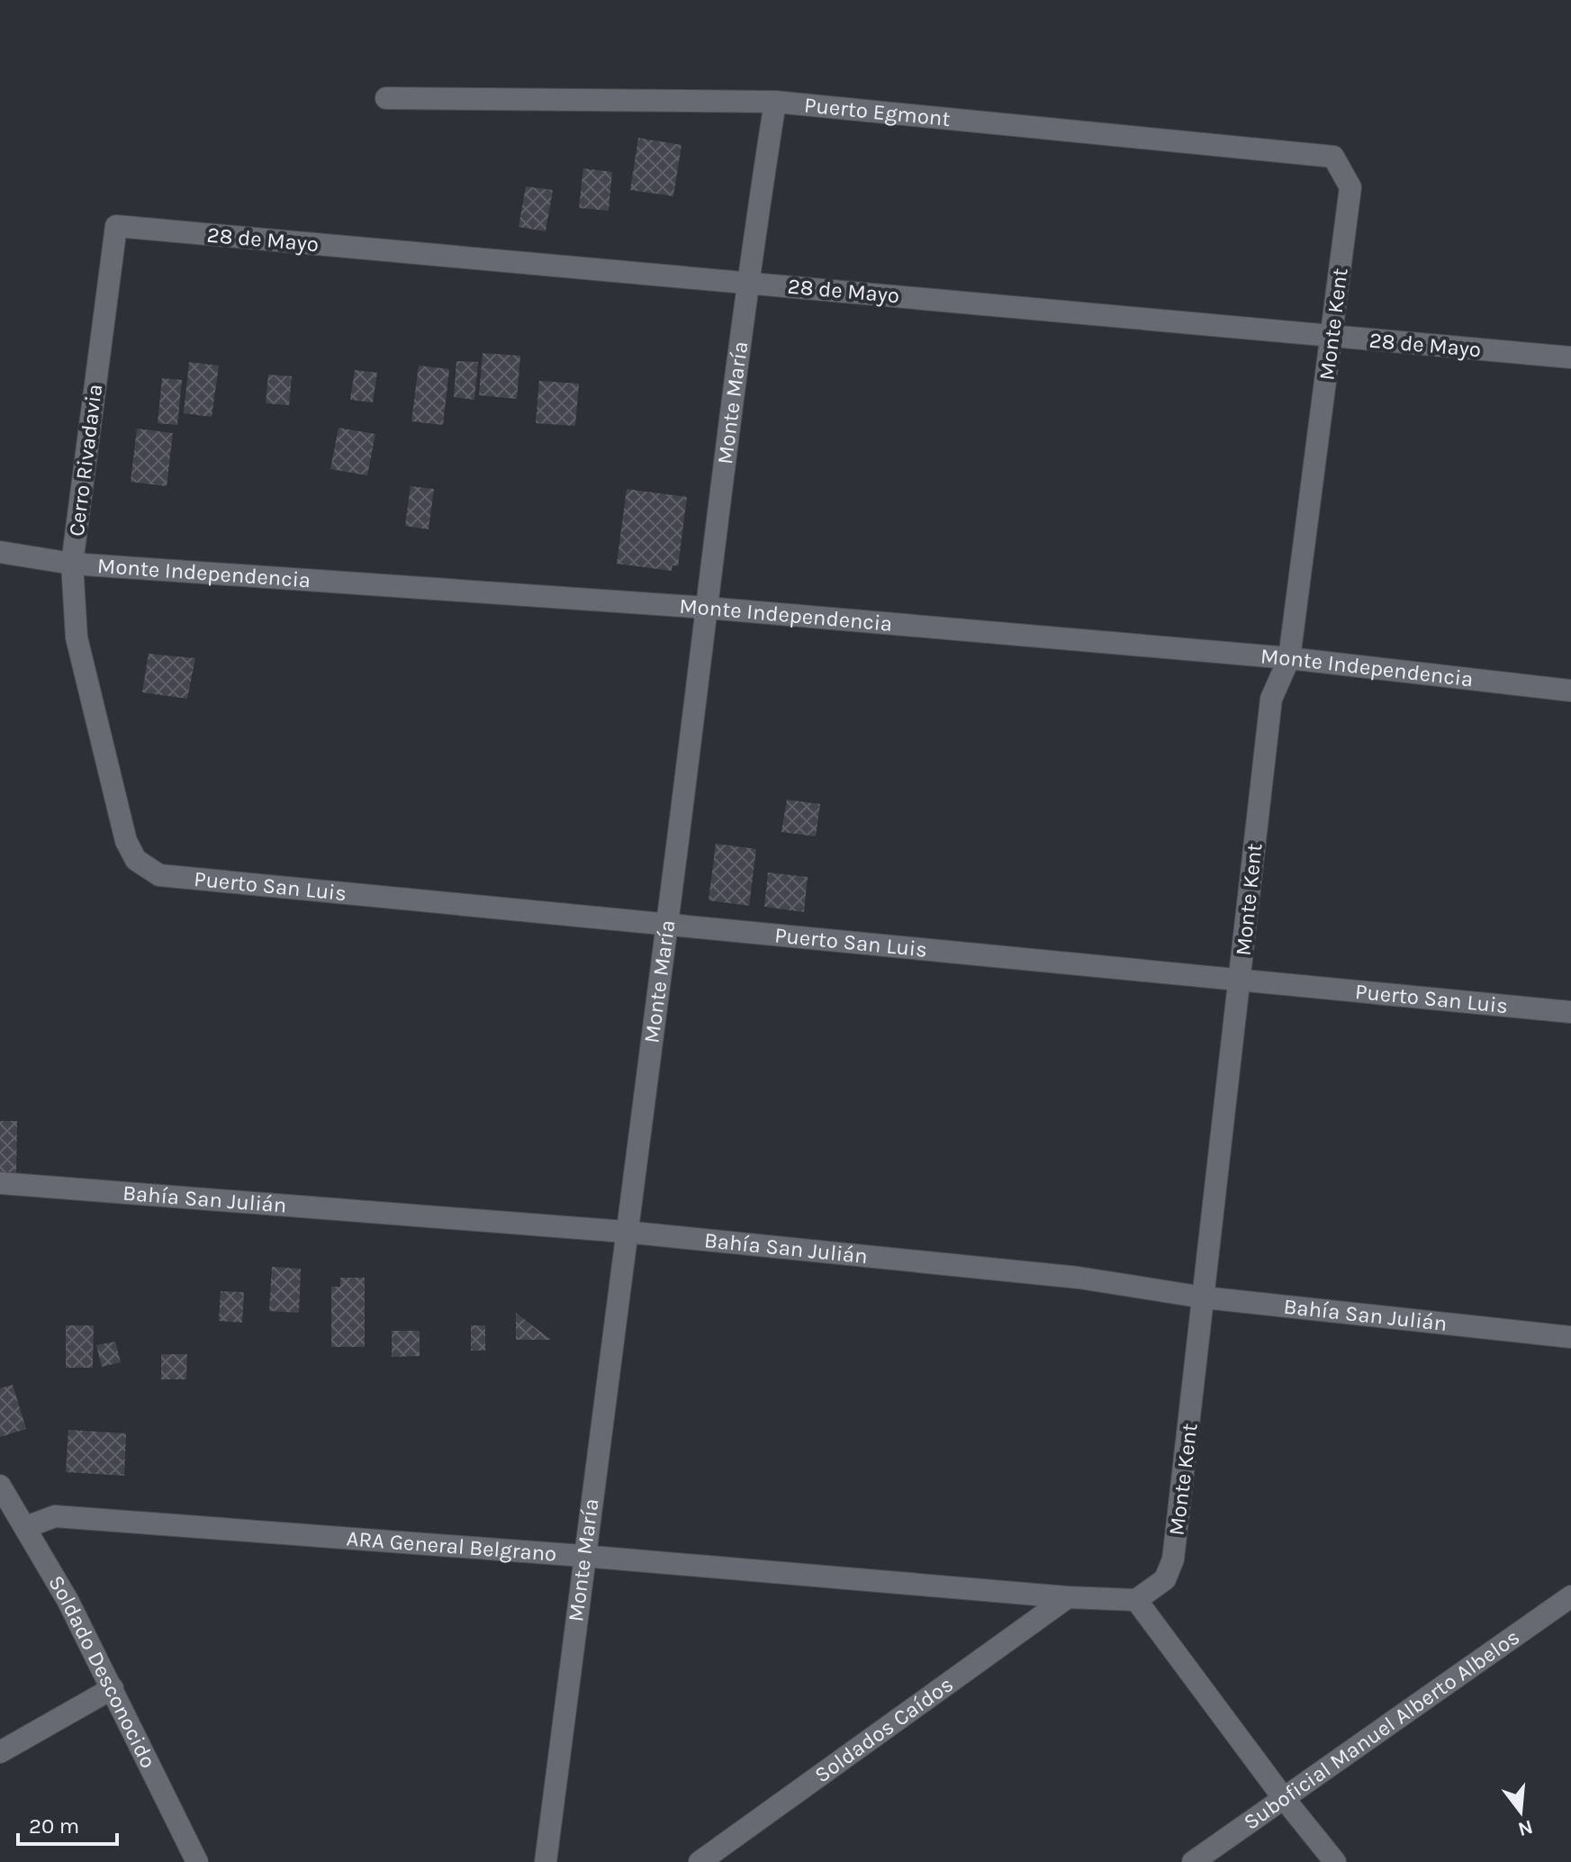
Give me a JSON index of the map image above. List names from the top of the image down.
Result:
{
  "streets": {
    "street": [
      "Puerto Egmont",
      "28 de Mayo",
      "Monte Kent",
      "Monte María",
      "Cerro Rivadavia",
      "Monte Independencia",
      "Puerto San Luis",
      "Bahía San Julián",
      "ARA General Belgrano",
      "Soldado Desconocido",
      "Suboficial Manuel Alberto Albelos",
      "Soldados Caídos"
    ]
  },
  "crossings": [
    ["Puerto Egmont", "Monte Kent"],
    ["Puerto Egmont", "Monte María"],
    ["28 de Mayo", "Monte Kent"],
    ["28 de Mayo", "Monte María"],
    ["28 de Mayo", "Cerro Rivadavia"],
    ["Monte Kent", "Monte Independencia"],
    ["Monte Kent", "Puerto San Luis"],
    ["Monte Kent", "Bahía San Julián"],
    ["Monte Kent", "ARA General Belgrano"],
    ["Monte María", "Monte Independencia"],
    ["Monte María", "Puerto San Luis"],
    ["Monte María", "Bahía San Julián"],
    ["Monte María", "ARA General Belgrano"],
    ["Cerro Rivadavia", "Monte Independencia"],
    ["Cerro Rivadavia", "Puerto San Luis"],
    ["ARA General Belgrano", "Soldado Desconocido"],
    ["ARA General Belgrano", "Soldados Caídos"]
  ],
  "scale_bar": "20 m",
  "north": "bottom"
}
